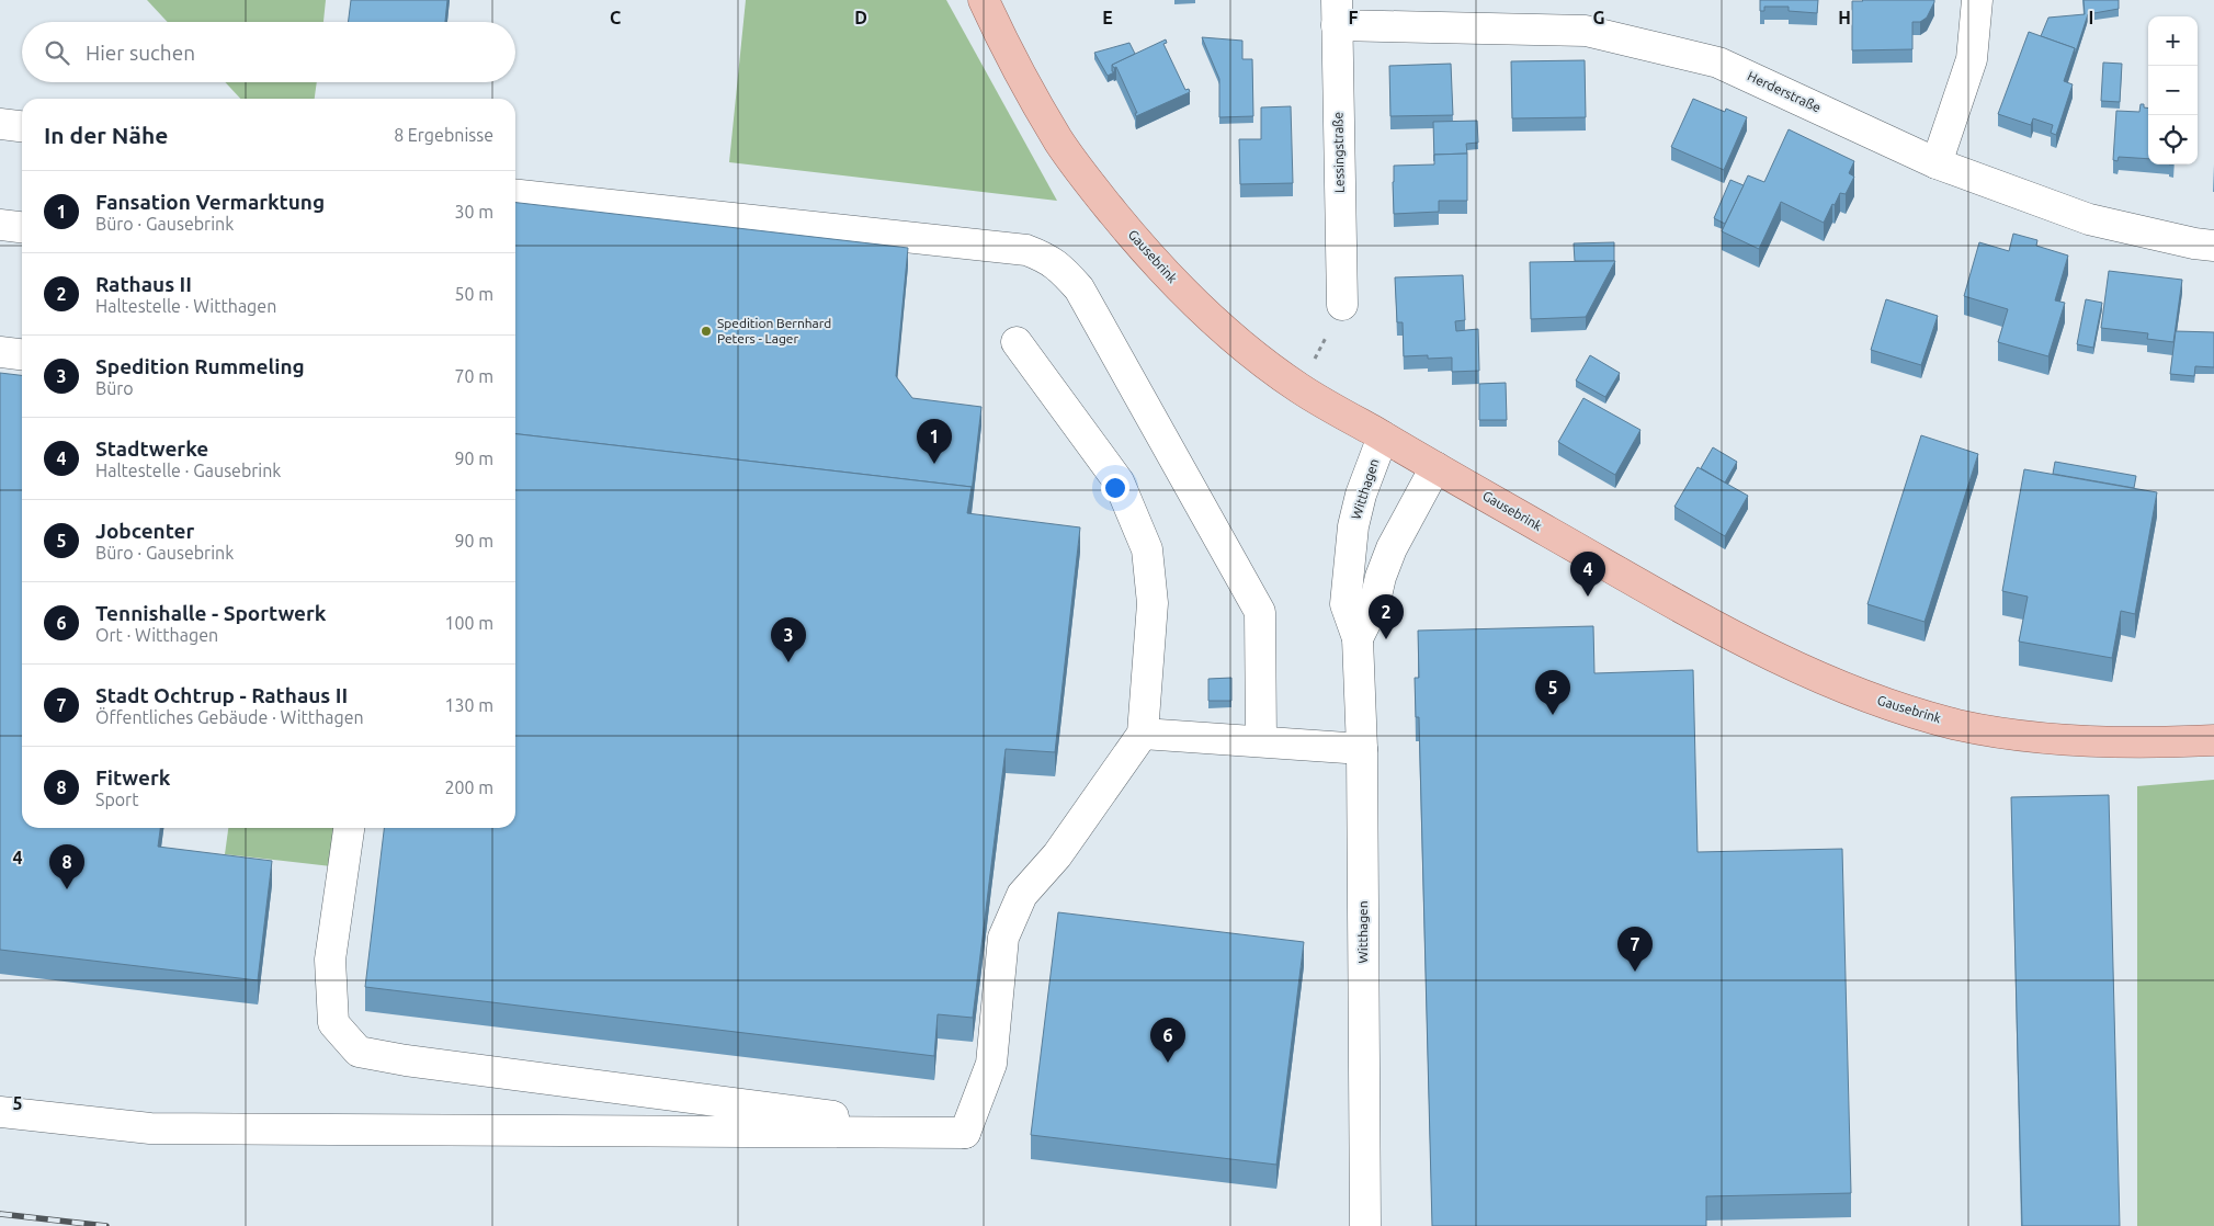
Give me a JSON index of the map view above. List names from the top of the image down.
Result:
{
  "streets": {
    "main road": ["Gausebrink"],
    "street": ["Herderstraße", "Lessingstraße", "Witthagen"]
  },
  "crossings": [
    ["Herderstraße", "Lessingstraße"],
    ["Gausebrink", "Witthagen"]
  ],
  "places": ["Spedition Bernhard Peters - Lager"],
  "page": {
    "map_buttons": ["+", "−"],
    "search": "Hier suchen",
    "heading": ["In der Nähe", "8 Ergebnisse"],
    "list": [
      {
        "mark": "1",
        "name": "Fansation Vermarktung",
        "note": "Büro · Gausebrink",
        "value": "30 m"
      },
      {
        "mark": "2",
        "name": "Rathaus II",
        "note": "Haltestelle · Witthagen",
        "value": "50 m"
      },
      {
        "mark": "3",
        "name": "Spedition Rummeling",
        "note": "Büro",
        "value": "70 m"
      },
      {
        "mark": "4",
        "name": "Stadtwerke",
        "note": "Haltestelle · Gausebrink",
        "value": "90 m"
      },
      {
        "mark": "5",
        "name": "Jobcenter",
        "note": "Büro · Gausebrink",
        "value": "90 m"
      },
      {
        "mark": "6",
        "name": "Tennishalle - Sportwerk",
        "note": "Ort · Witthagen",
        "value": "100 m"
      },
      {
        "mark": "7",
        "name": "Stadt Ochtrup - Rathaus II",
        "note": "Öffentliches Gebäude · Witthagen",
        "value": "130 m"
      },
      {
        "mark": "8",
        "name": "Fitwerk",
        "note": "Sport",
        "value": "200 m"
      }
    ],
    "pins": [
      "1",
      "4",
      "2",
      "3",
      "5",
      "8",
      "7",
      "6"
    ]
  },
  "grid": {
    "columns": [
      "C",
      "D",
      "E",
      "F",
      "G",
      "H",
      "I"
    ],
    "rows": ["4", "5"]
  }
}
